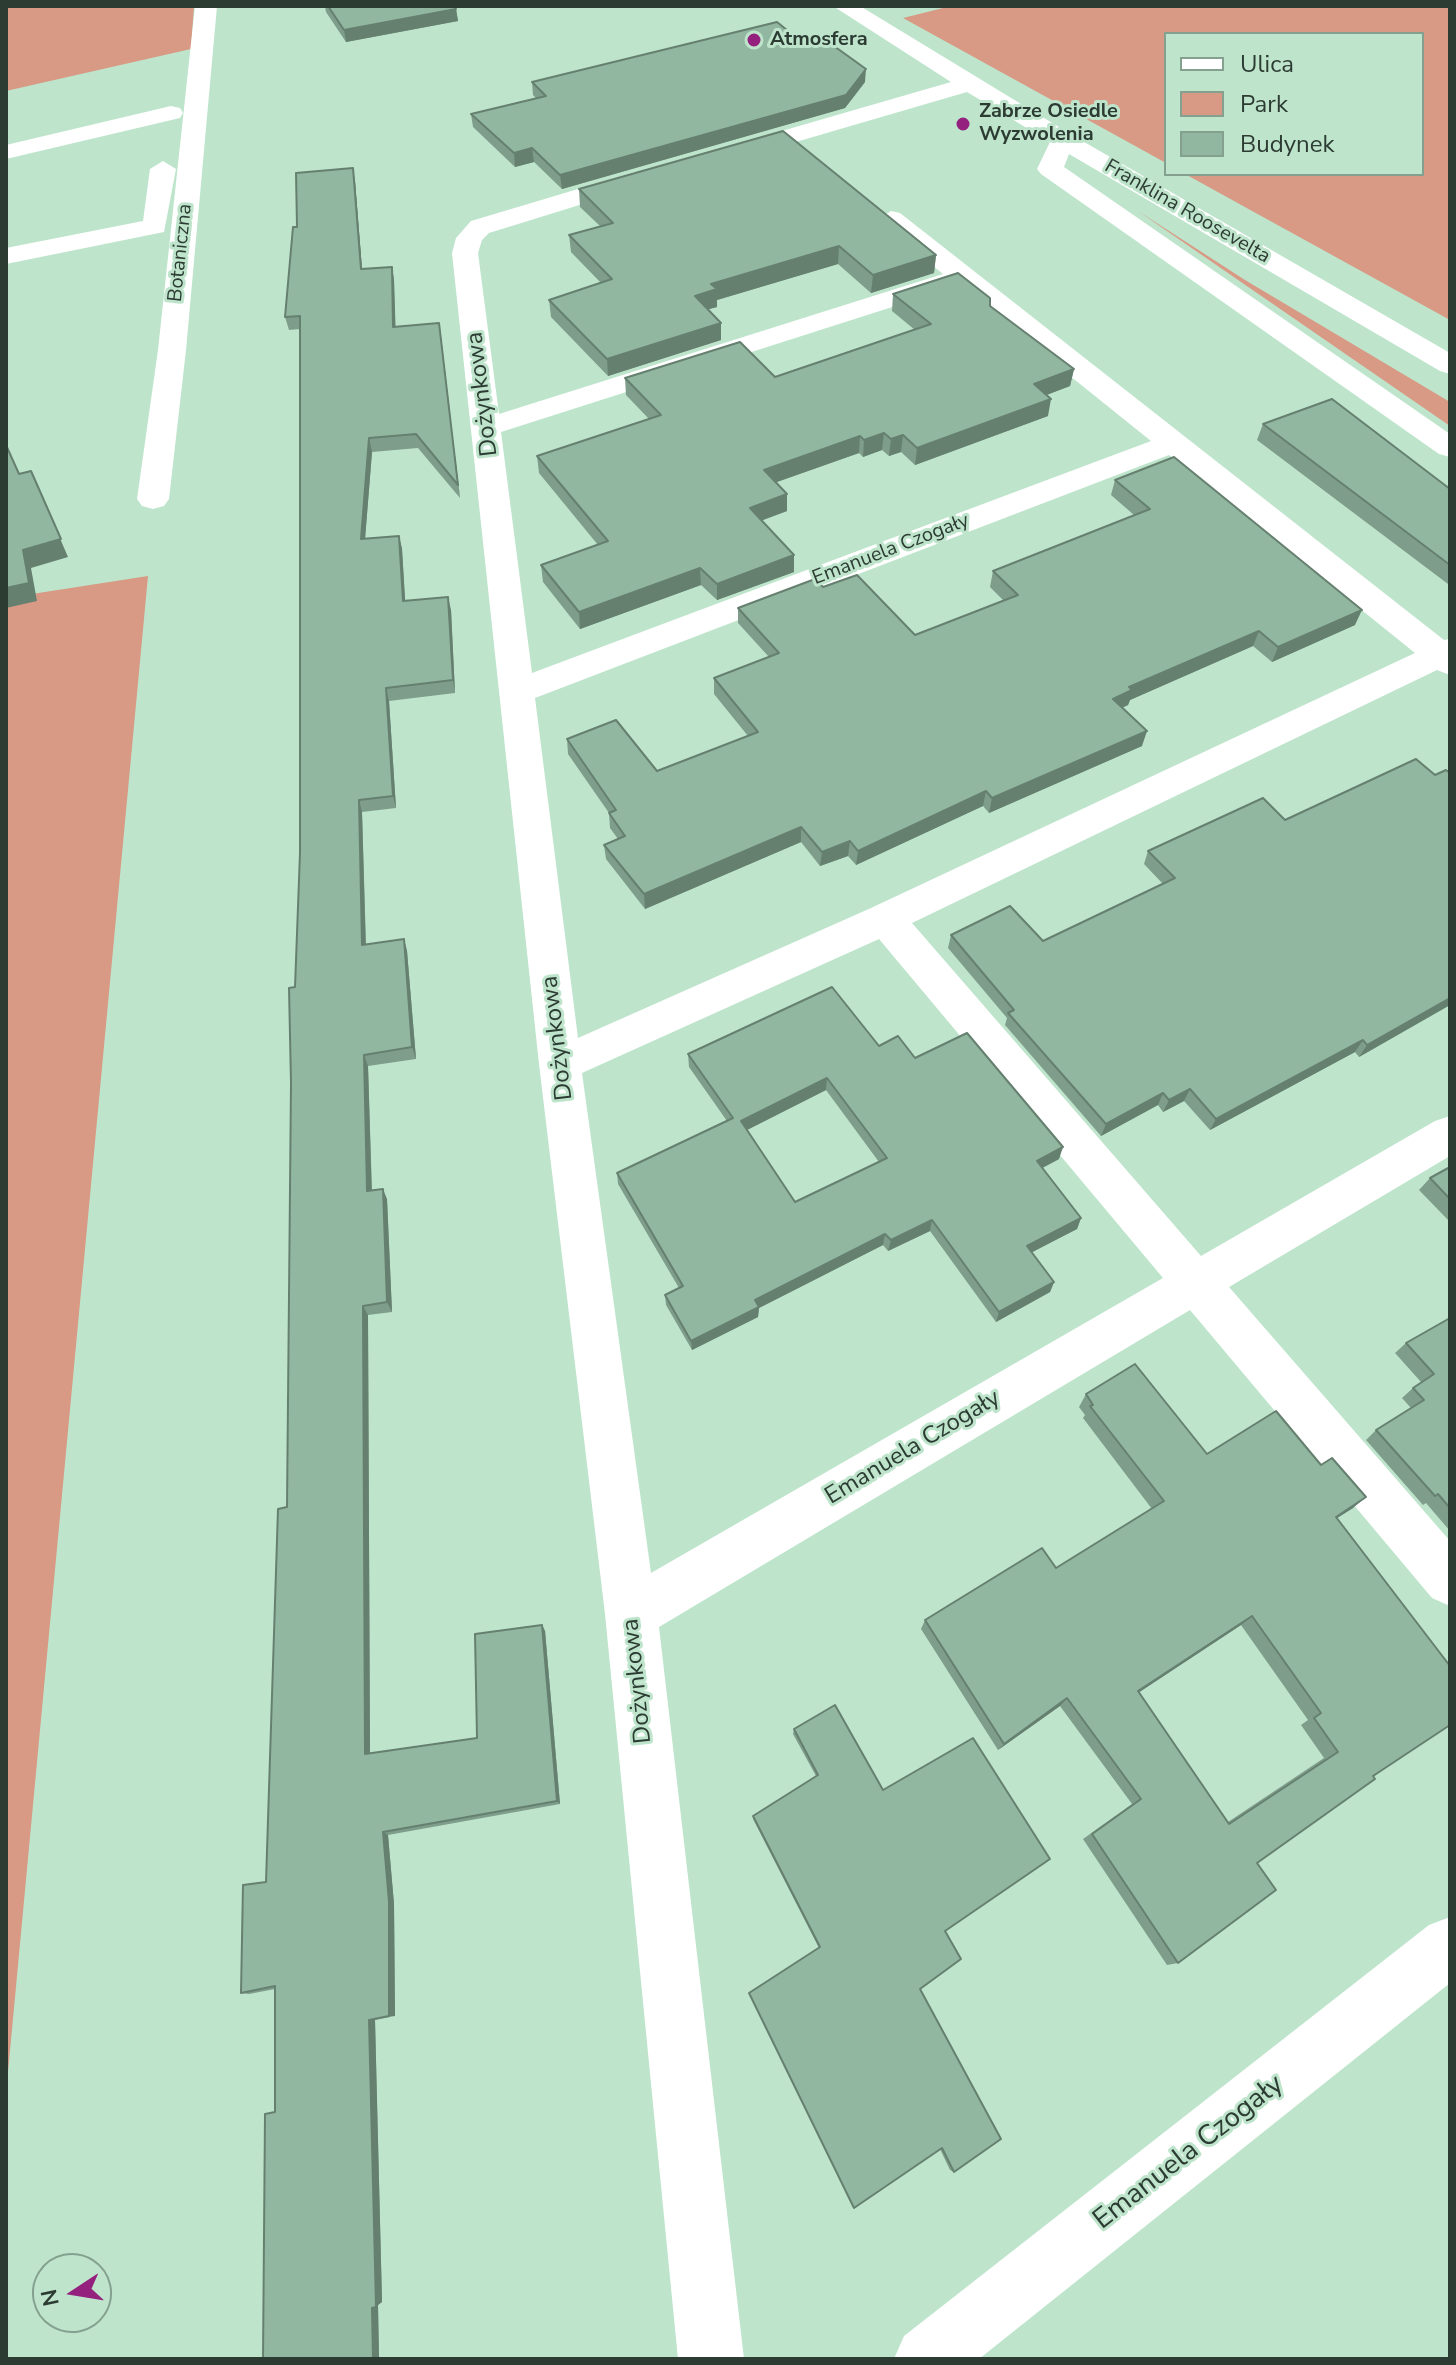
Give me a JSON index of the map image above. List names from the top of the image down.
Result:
{
  "streets": {
    "street": [
      "Franklina Roosevelta",
      "Botaniczna",
      "Dożynkowa",
      "Emanuela Czogały"
    ]
  },
  "crossings": [
    ["Franklina Roosevelta", "Dożynkowa"],
    ["Dożynkowa", "Emanuela Czogały"]
  ],
  "places": ["Atmosfera", "Zabrze Osiedle Wyzwolenia"],
  "legend": ["Ulica", "Park", "Budynek"],
  "north": "left"
}
